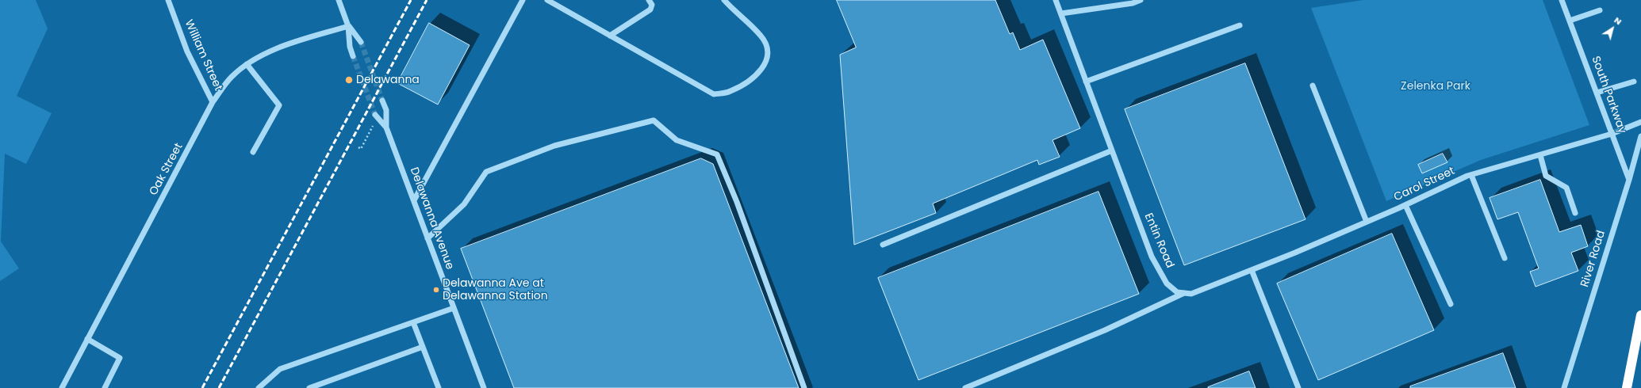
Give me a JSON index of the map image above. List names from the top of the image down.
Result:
{
  "streets": {
    "street": [
      "William Street",
      "South Parkway",
      "Oak Street",
      "Carol Street",
      "Delawanna Avenue",
      "Entin Road",
      "River Road"
    ]
  },
  "crossings": [
    ["William Street", "Oak Street"],
    ["South Parkway", "Carol Street"],
    ["South Parkway", "River Road"]
  ],
  "parks": ["Zelenka Park"],
  "places": ["Delawanna", "Delawanna Ave at Delawanna Station"],
  "north": "top right"
}
